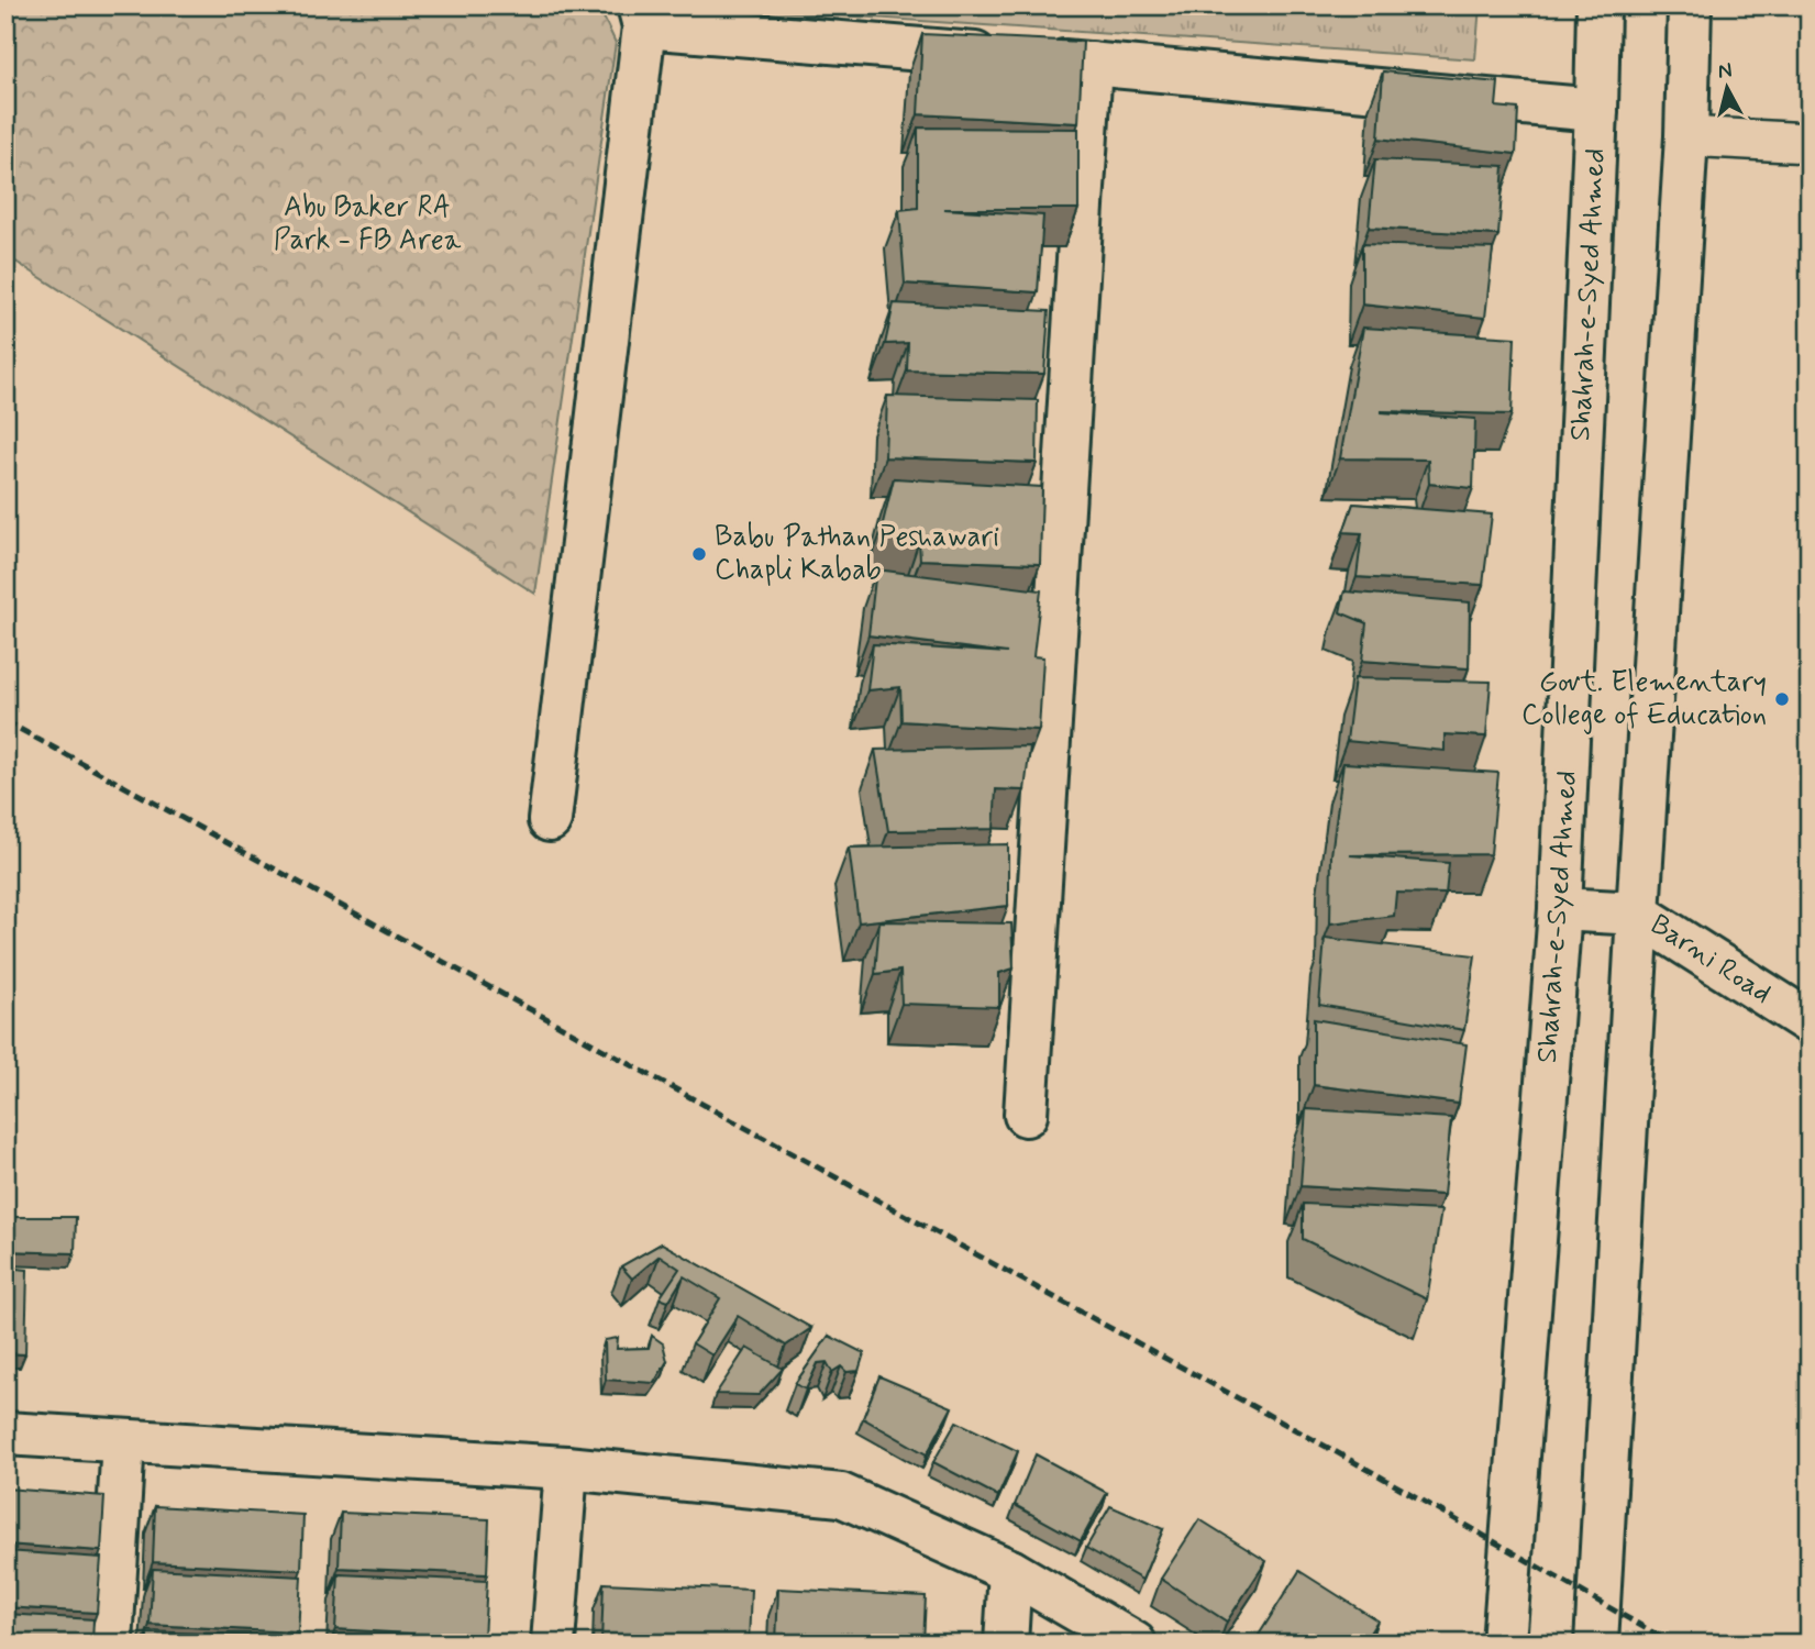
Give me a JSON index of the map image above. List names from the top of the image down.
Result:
{
  "streets": {
    "street": ["Shahrah-e-Syed Ahmed", "Barni Road"]
  },
  "crossings": [
    ["Shahrah-e-Syed Ahmed", "Barni Road"]
  ],
  "parks": ["Abu Baker RA Park - FB Area"],
  "places": ["Babu Pathan Peshawari Chapli Kabab", "Govt. Elementary College of Education"],
  "north": "top"
}
